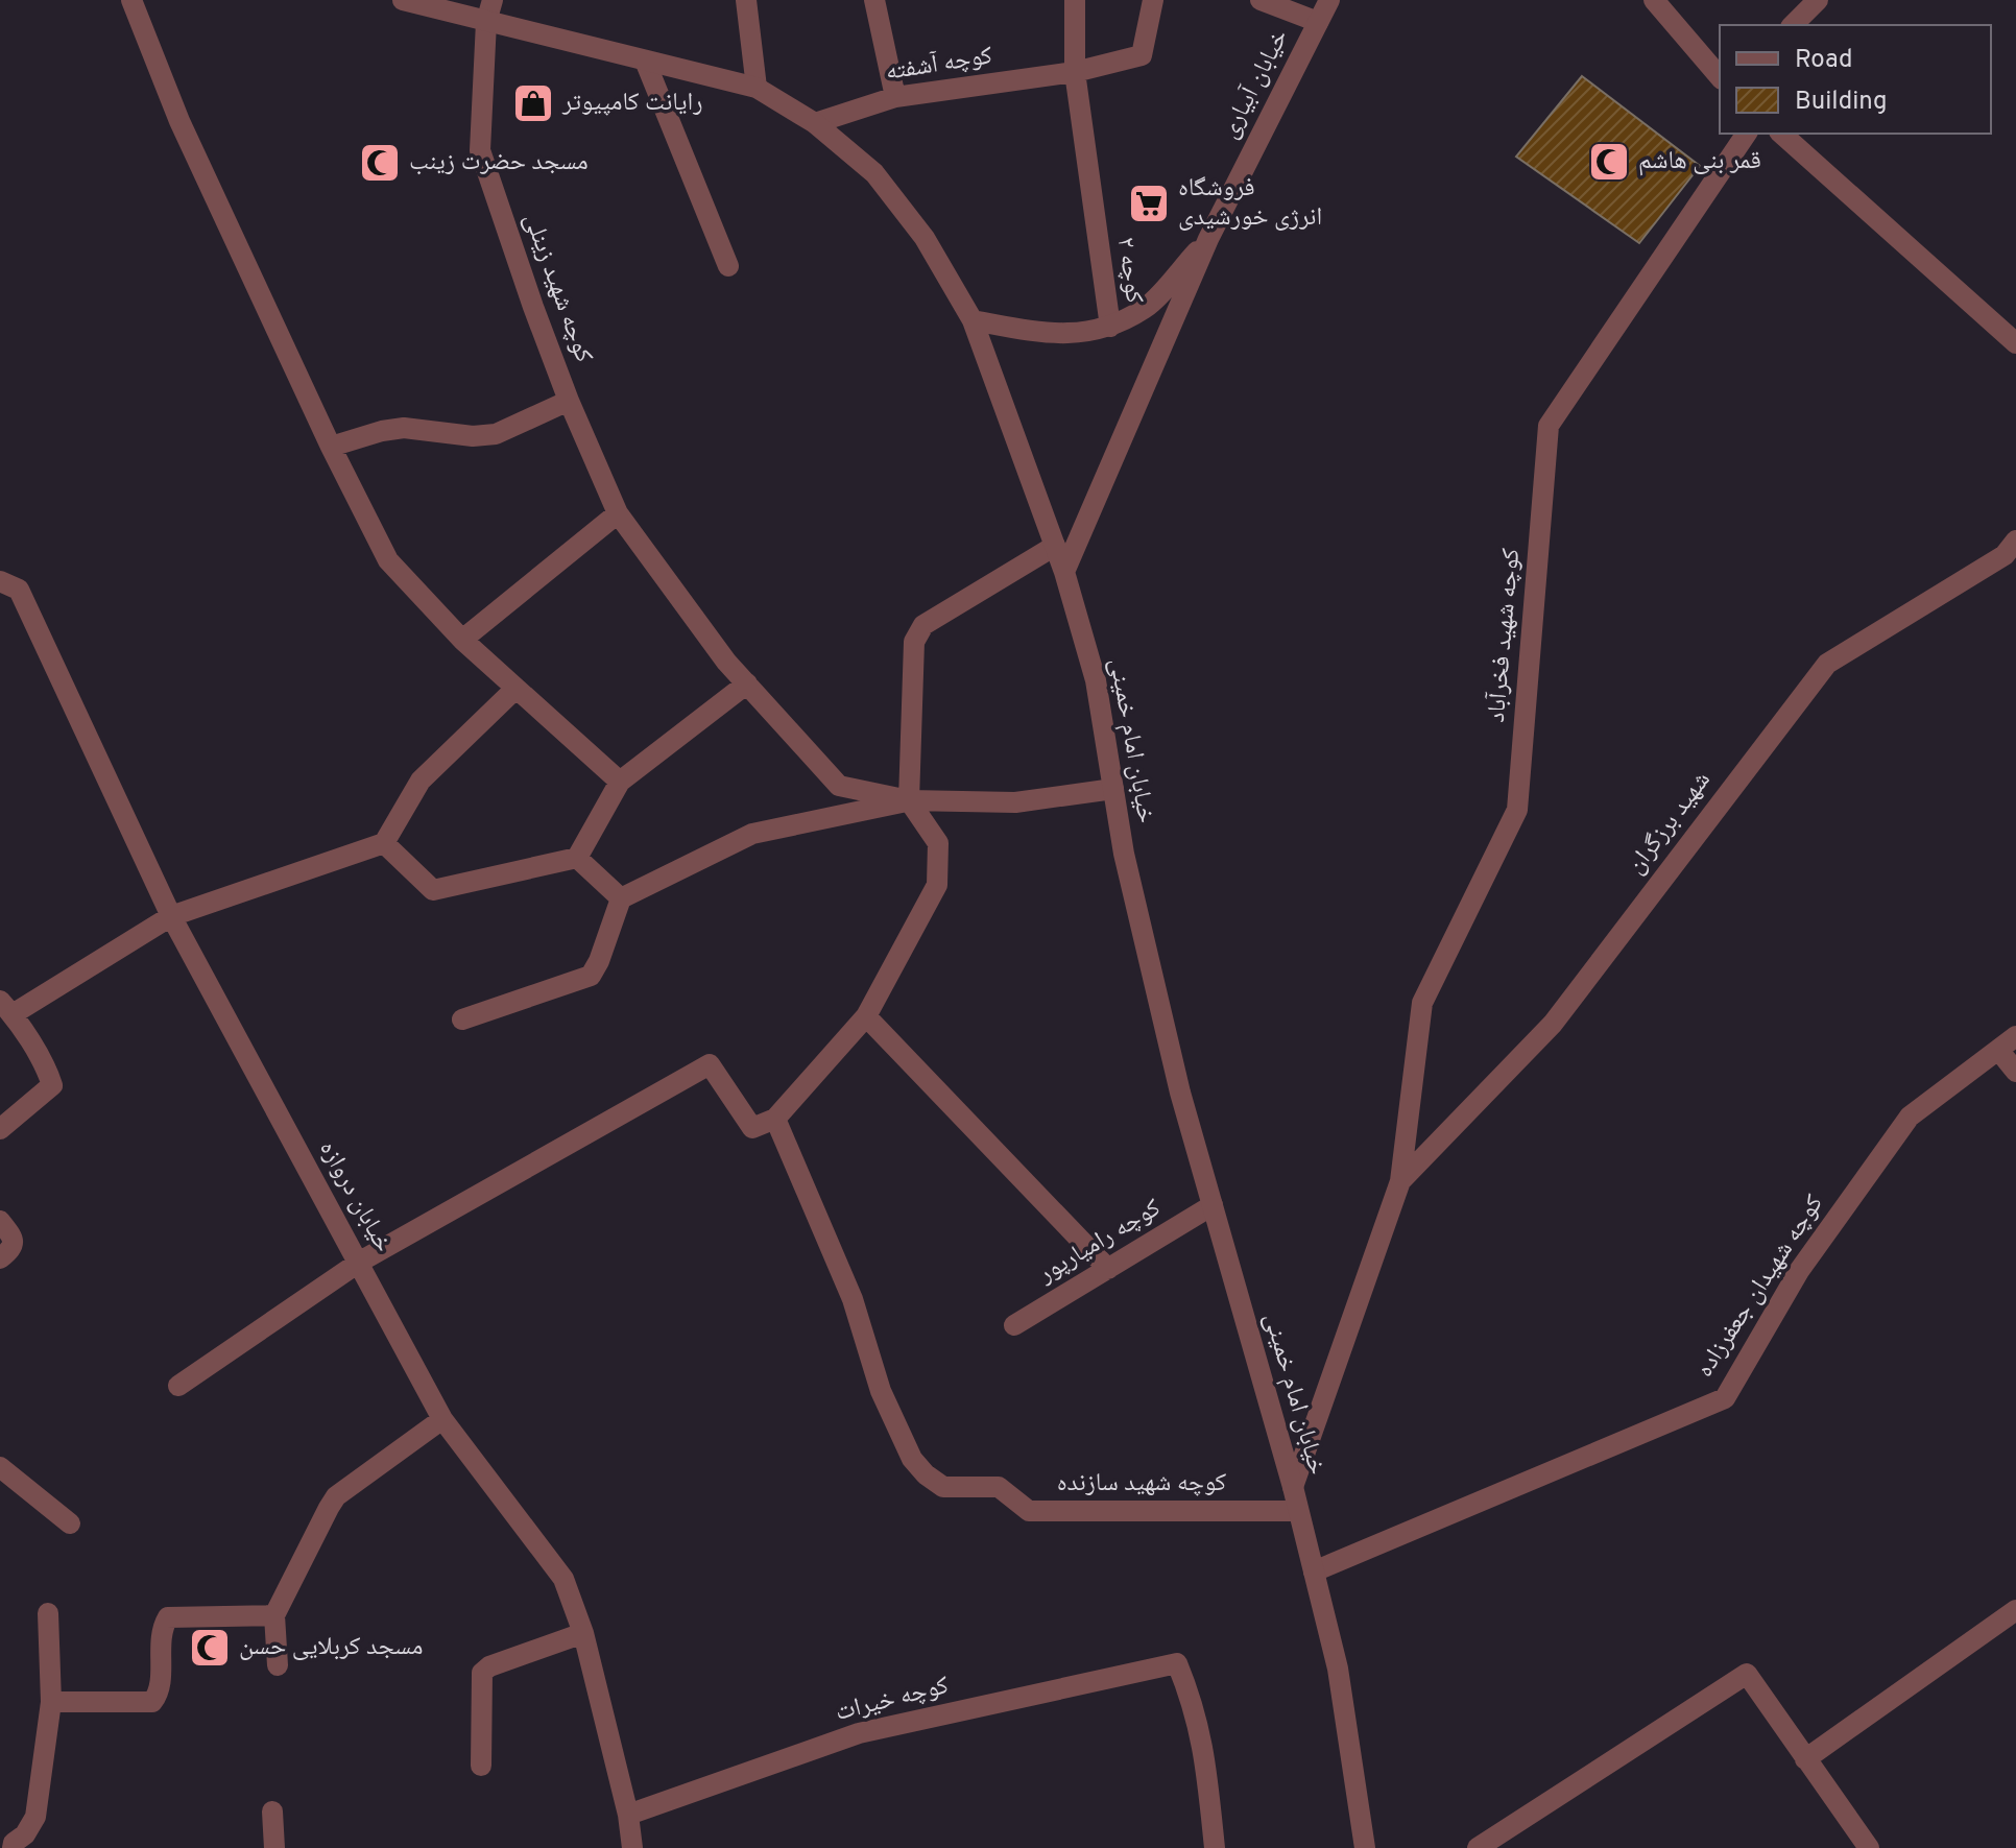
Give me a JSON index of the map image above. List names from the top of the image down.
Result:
{
  "streets": {
    "street": [
      "کوچه آشفته",
      "خیابان آبیاری",
      "کوچه ۲",
      "کوچه شهید زینلی",
      "کوچه شهید فخرآباد",
      "خیابان امام خمینی",
      "شهید برزگران",
      "خیابان دروازه",
      "کوچه رامیارپور",
      "کوچه شهیدان جعفرزاده",
      "کوچه شهید سازنده",
      "کوچه خیرات"
    ]
  },
  "crossings": [
    ["کوچه آشفته", "کوچه ۲"],
    ["کوچه آشفته", "خیابان امام خمینی"],
    ["کوچه شهید زینلی", "خیابان امام خمینی"],
    ["کوچه شهید فخرآباد", "شهید برزگران"],
    ["خیابان امام خمینی", "کوچه رامیارپور"],
    ["خیابان امام خمینی", "کوچه شهیدان جعفرزاده"],
    ["خیابان امام خمینی", "کوچه شهید سازنده"],
    ["خیابان دروازه", "کوچه خیرات"]
  ],
  "places": {
    "shop": ["رایانت کامپیوتر"],
    "mosque": ["قمر بنی هاشم", "مسجد حضرت زینب", "مسجد کربلایی حسن"],
    "supermarket": ["فروشگاه انرژی خورشیدی"]
  },
  "legend": ["Road", "Building"]
}
